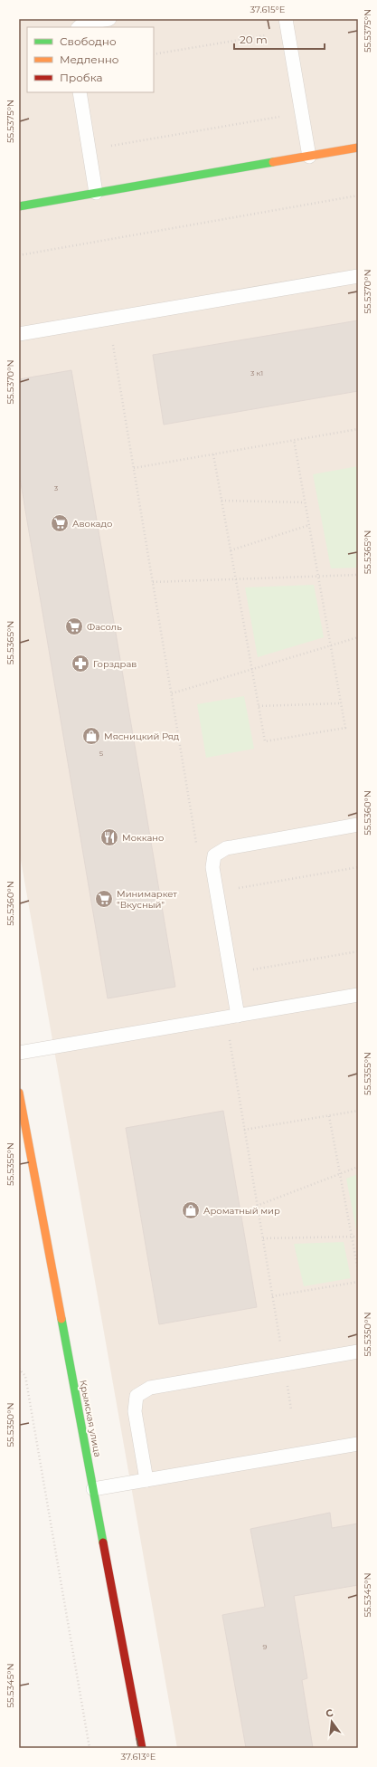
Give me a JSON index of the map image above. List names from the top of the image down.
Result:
{
  "streets": {
    "street": ["Крымская улица"]
  },
  "places": {
    "supermarket": ["Авокадо", "Фасоль", "Минимаркет \"Вкусный\""],
    "pharmacy": ["Горздрав"],
    "shop": ["Мясницкий Ряд", "Ароматный мир"],
    "restaurant": ["Моккано"]
  },
  "house_numbers": [
    "3 к1",
    "3",
    "5",
    "9"
  ],
  "legend": ["Свободно", "Медленно", "Пробка"],
  "scale_bar": "20 m",
  "north": "top",
  "coordinates": [
    "37.615°E",
    "55.5375°N",
    "55.5370°N",
    "55.5365°N",
    "55.5360°N",
    "55.5355°N",
    "55.5350°N",
    "55.5345°N",
    "37.613°E"
  ]
}
